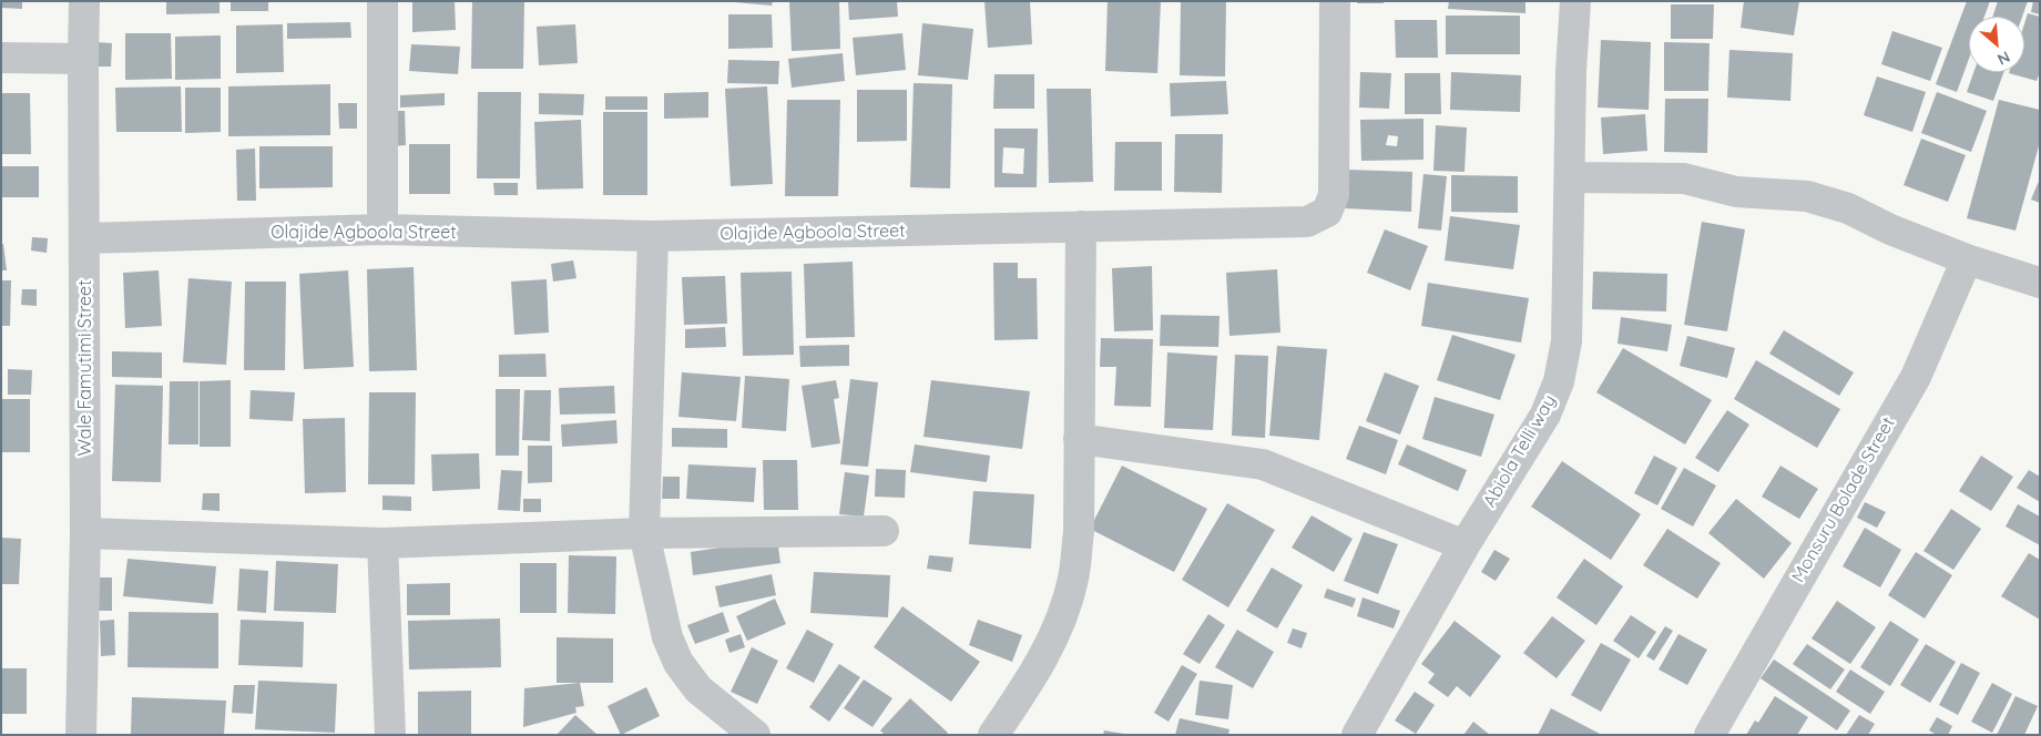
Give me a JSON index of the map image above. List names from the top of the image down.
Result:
{
  "streets": {
    "street": [
      "Olajide Agboola Street",
      "Wale Famutimi Street",
      "Abiola Telli way",
      "Monsuru Bolade Street"
    ]
  },
  "crossings": [
    ["Olajide Agboola Street", "Wale Famutimi Street"]
  ],
  "north": "bottom right"
}
